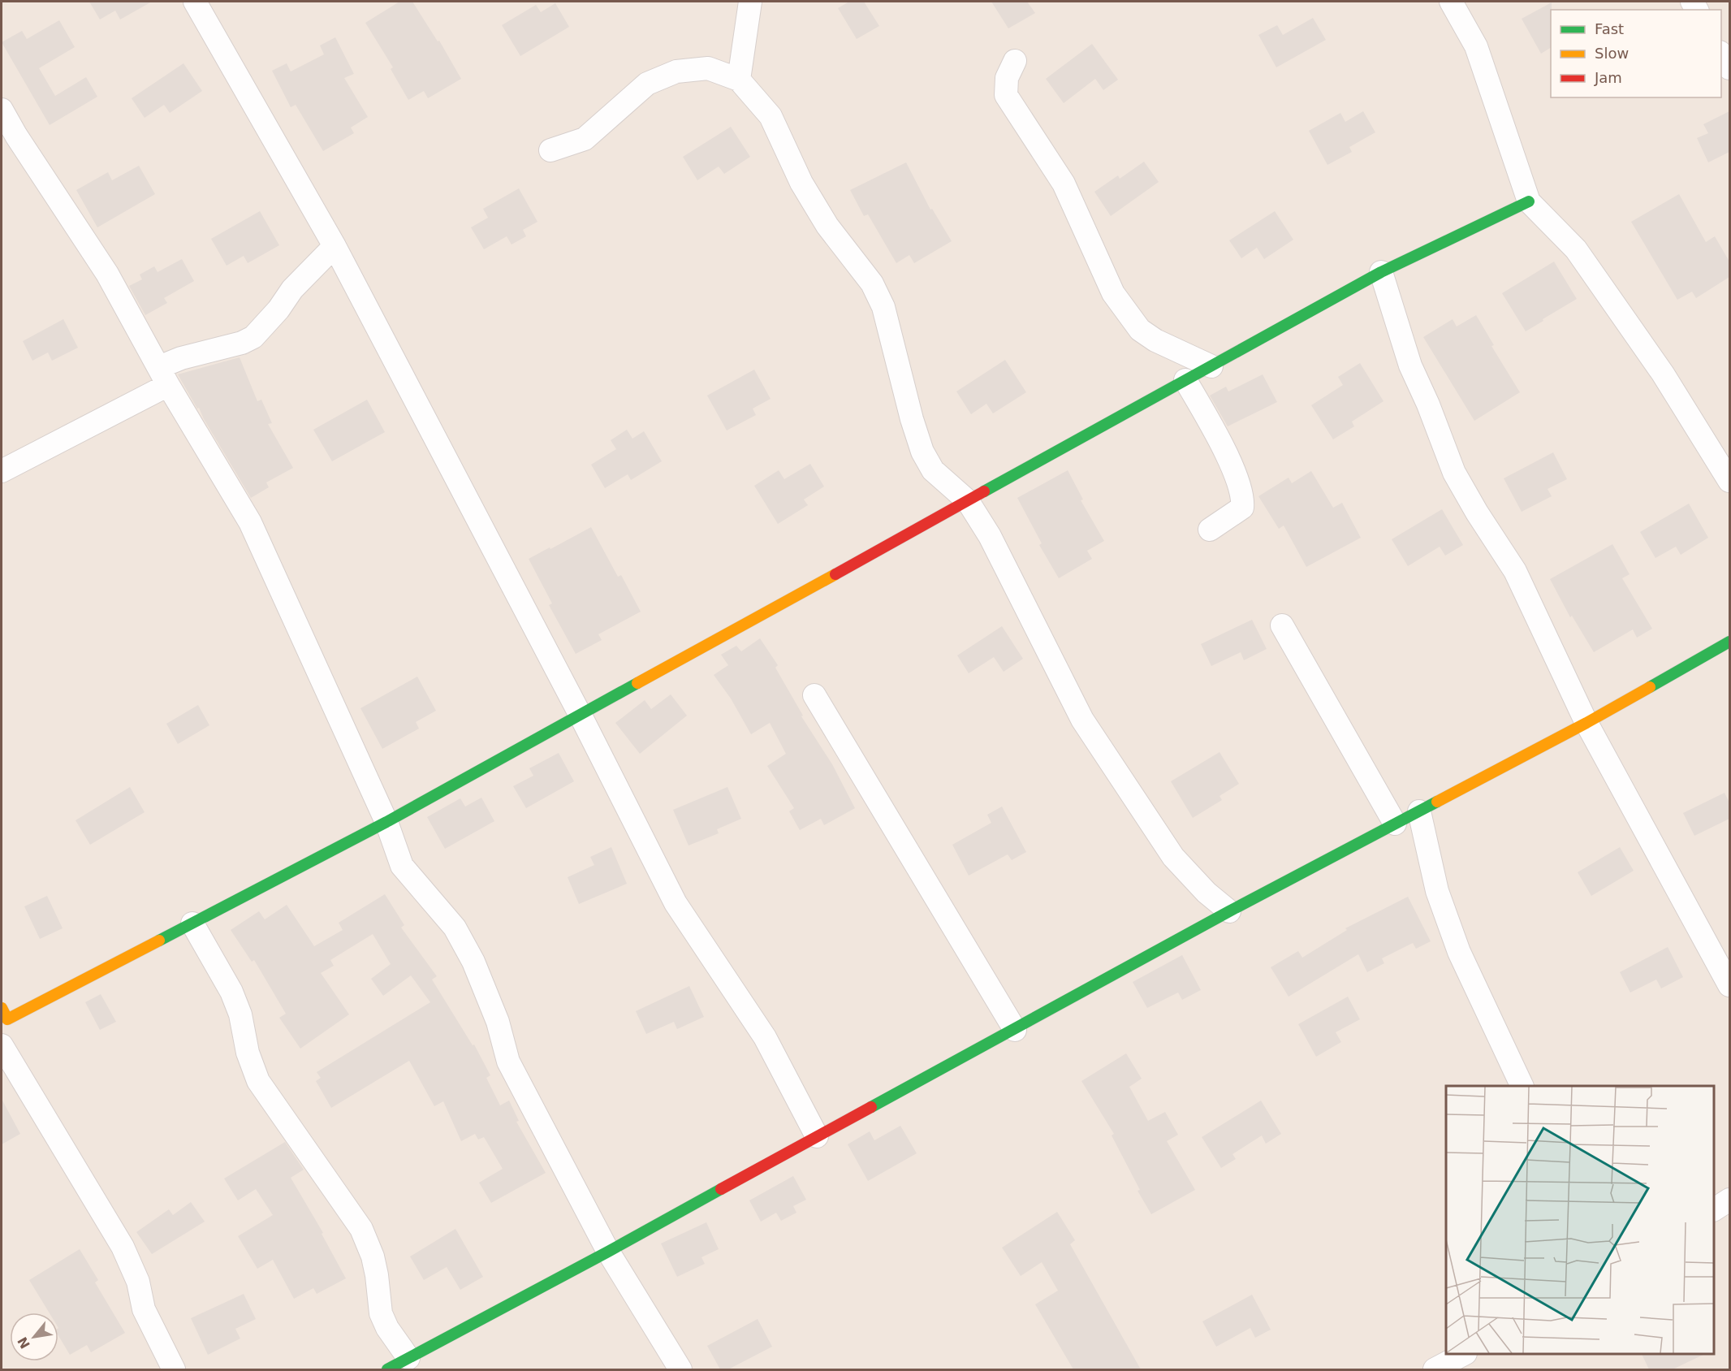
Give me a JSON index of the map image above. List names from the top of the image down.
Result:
{
  "legend": ["Fast", "Slow", "Jam"],
  "north": "bottom left"
}
